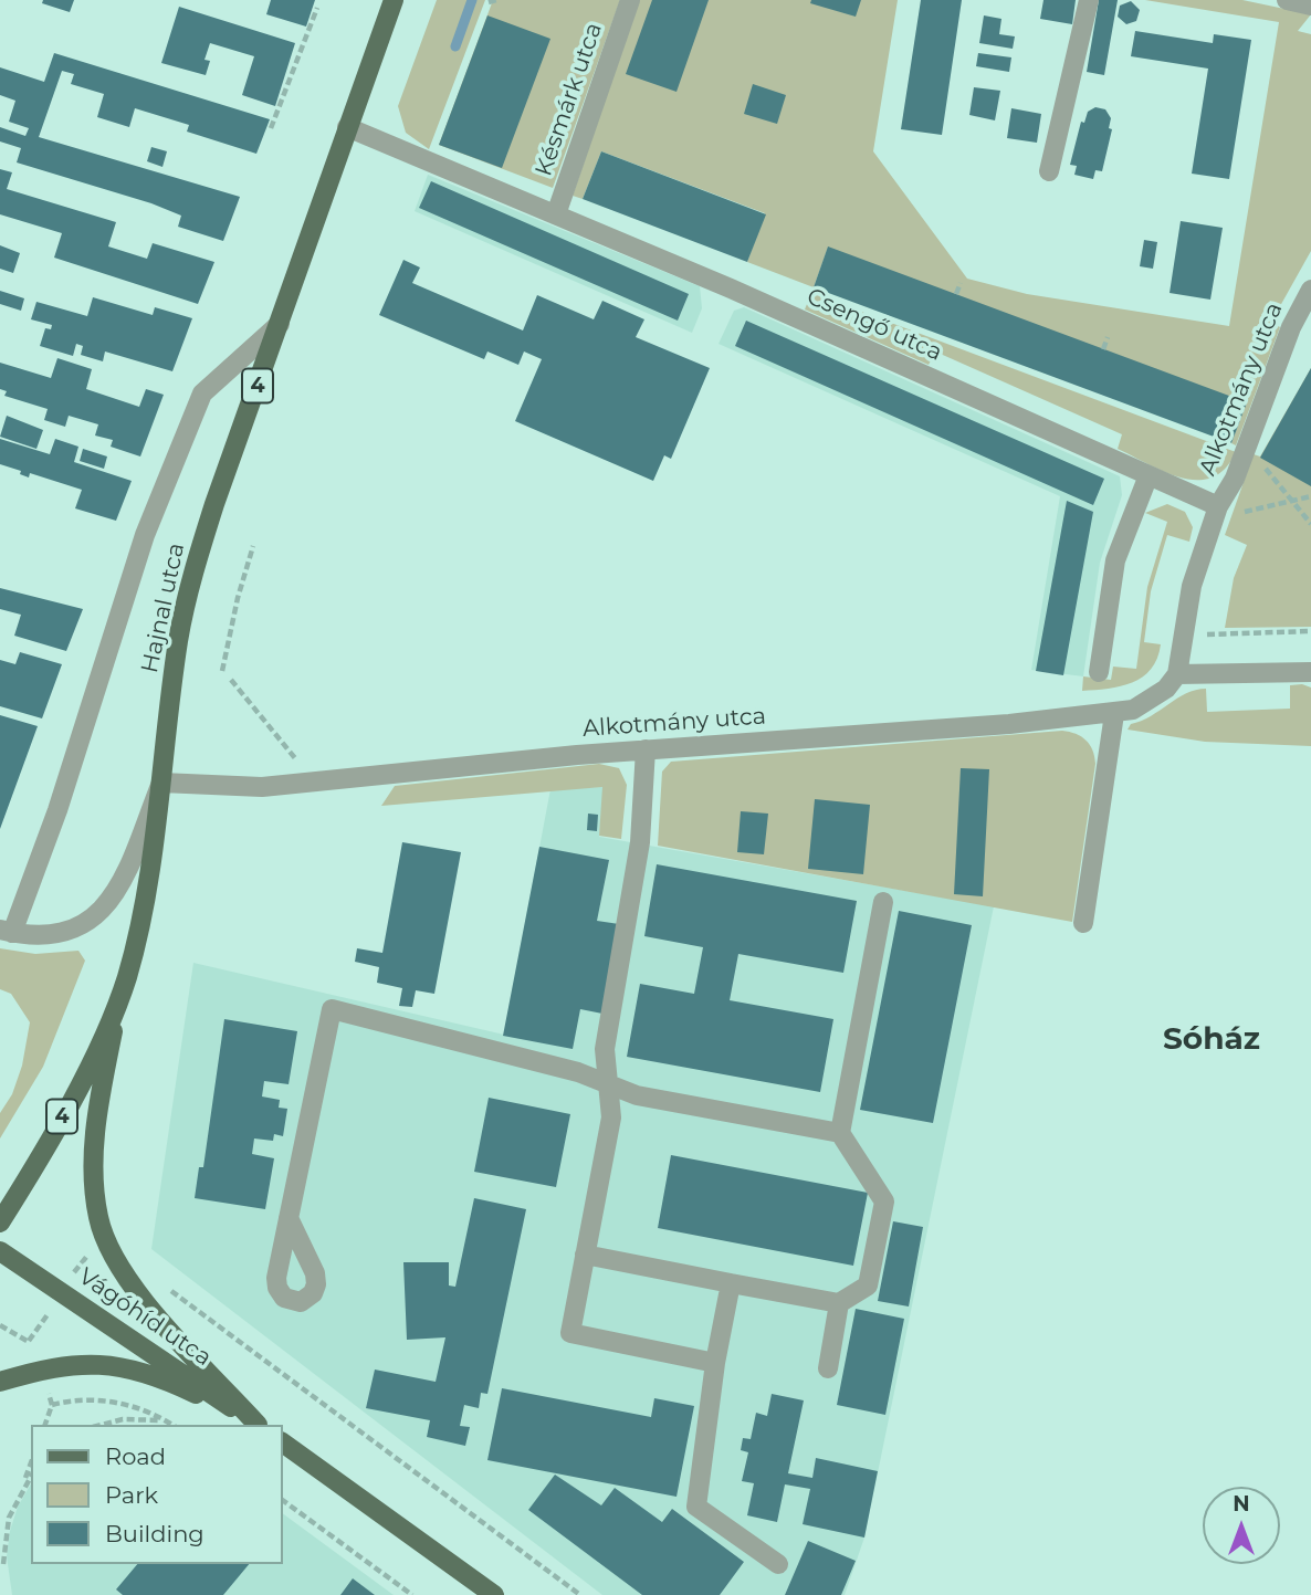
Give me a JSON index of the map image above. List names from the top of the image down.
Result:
{
  "streets": {
    "main road": ["4", "Hajnal utca", "Vágóhíd utca"],
    "street": ["Késmárk utca", "Csengő utca", "Alkotmány utca"]
  },
  "crossings": [
    ["Késmárk utca", "Csengő utca"],
    ["Csengő utca", "Alkotmány utca"],
    ["Csengő utca", "Hajnal utca"],
    ["Alkotmány utca", "Hajnal utca"]
  ],
  "districts": ["Sóház"],
  "legend": ["Road", "Park", "Building"],
  "north": "top"
}
